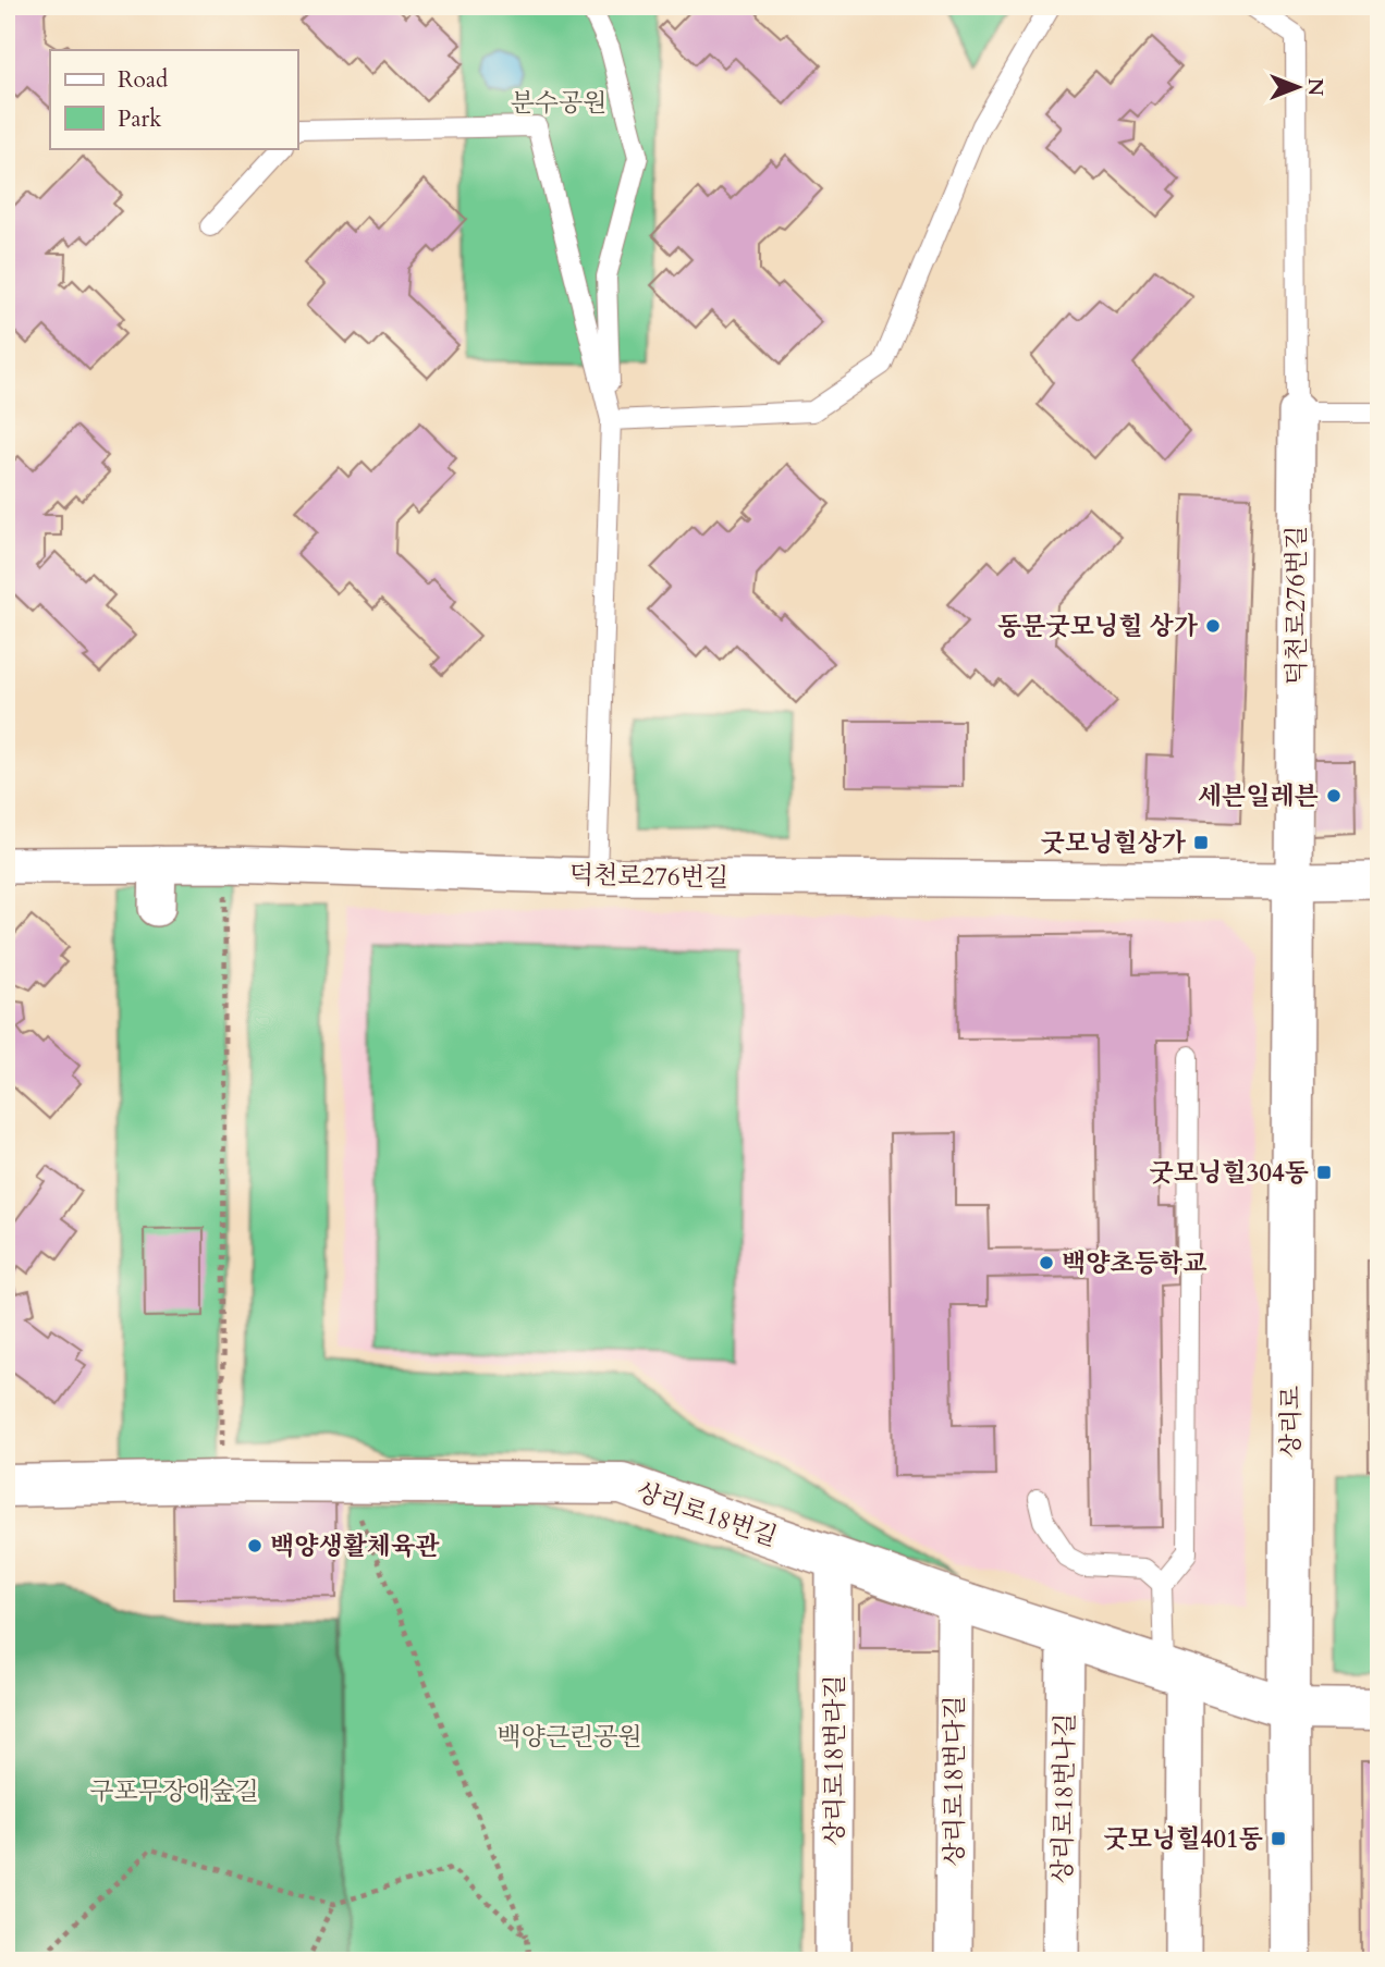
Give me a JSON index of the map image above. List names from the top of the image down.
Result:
{
  "streets": {
    "street": [
      "덕천로276번길",
      "상리로",
      "상리로18번길",
      "상리로18번라길",
      "상리로18번다길",
      "상리로18번나길"
    ]
  },
  "crossings": [
    ["덕천로276번길", "상리로"],
    ["상리로", "상리로18번길"],
    ["상리로18번길", "상리로18번라길"],
    ["상리로18번길", "상리로18번다길"],
    ["상리로18번길", "상리로18번나길"]
  ],
  "parks": ["분수공원", "백양근린공원", "구포무장애숲길"],
  "places": {
    "other": [
      "동문굿모닝힐 상가",
      "세븐일레븐",
      "백양초등학교",
      "백양생활체육관"
    ],
    "transit": ["굿모닝힐상가", "굿모닝힐304동", "굿모닝힐401동"]
  },
  "legend": ["Road", "Park"],
  "north": "right"
}
